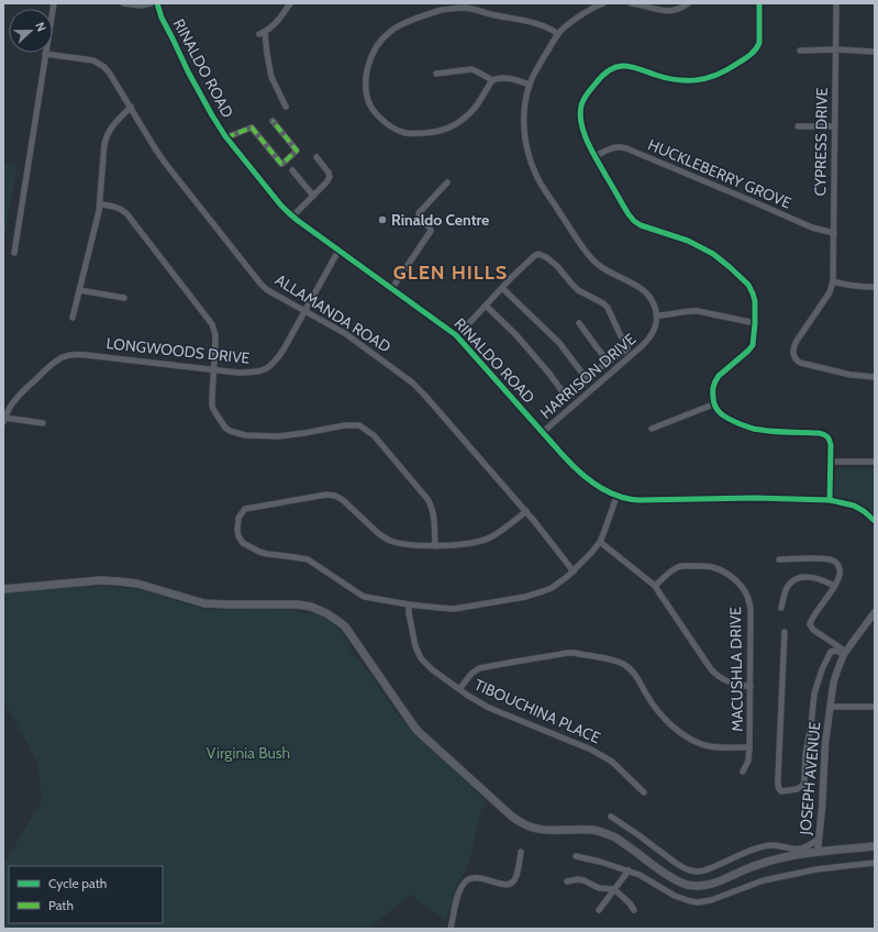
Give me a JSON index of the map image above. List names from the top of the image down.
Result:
{
  "streets": {
    "street": [
      "RINALDO ROAD",
      "CYPRESS DRIVE",
      "HUCKLEBERRY GROVE",
      "ALLAMANDA ROAD",
      "LONGWOODS DRIVE",
      "HARRISON DRIVE",
      "MACUSHLA DRIVE",
      "TIBOUCHINA PLACE",
      "JOSEPH AVENUE"
    ]
  },
  "crossings": [
    ["RINALDO ROAD", "LONGWOODS DRIVE"],
    ["RINALDO ROAD", "HARRISON DRIVE"],
    ["CYPRESS DRIVE", "HUCKLEBERRY GROVE"],
    ["ALLAMANDA ROAD", "LONGWOODS DRIVE"],
    ["MACUSHLA DRIVE", "TIBOUCHINA PLACE"]
  ],
  "districts": ["GLEN HILLS"],
  "parks": ["Virginia Bush"],
  "places": ["Rinaldo Centre"],
  "legend": ["Cycle path", "Path"],
  "north": "right"
}
